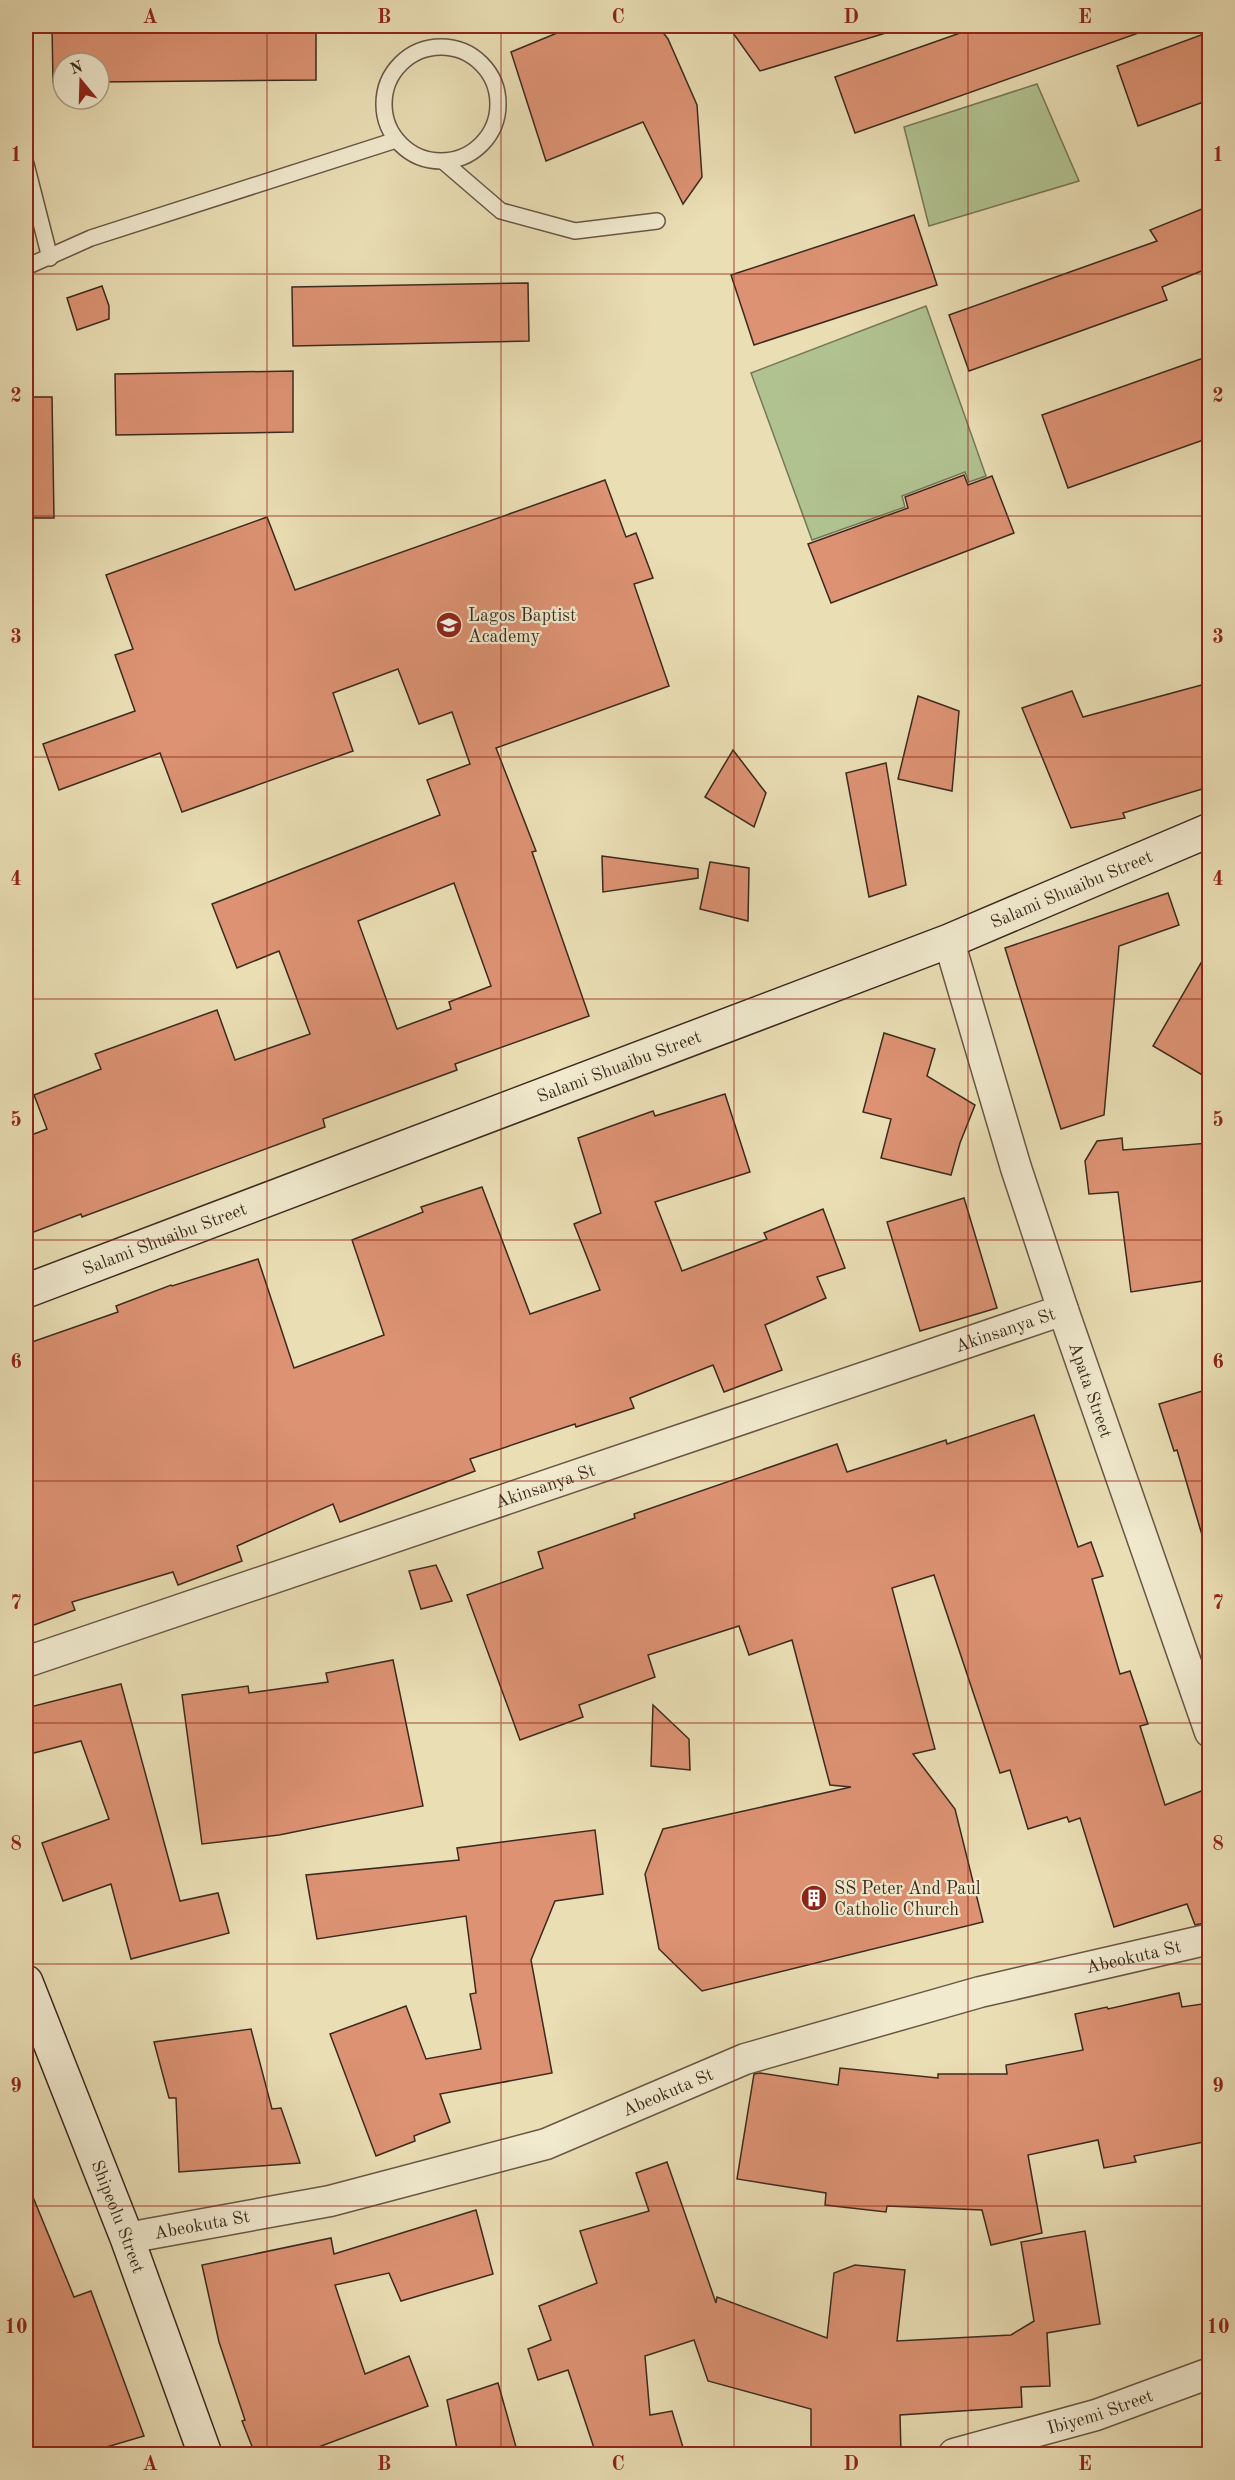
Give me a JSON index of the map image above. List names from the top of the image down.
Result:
{
  "streets": {
    "street": [
      "Salami Shuaibu Street",
      "Akinsanya St",
      "Apata Street",
      "Abeokuta St",
      "Shipeolu Street",
      "Ibiyemi Street"
    ]
  },
  "crossings": [
    ["Salami Shuaibu Street", "Apata Street"],
    ["Akinsanya St", "Apata Street"],
    ["Abeokuta St", "Shipeolu Street"]
  ],
  "places": {
    "school or university": ["Lagos Baptist Academy"],
    "building": ["SS Peter And Paul Catholic Church"]
  },
  "north": "top",
  "grid": {
    "columns": [
      "A",
      "B",
      "C",
      "D",
      "E"
    ],
    "rows": [
      "1",
      "2",
      "3",
      "4",
      "5",
      "6",
      "7",
      "8",
      "9",
      "10"
    ]
  }
}
